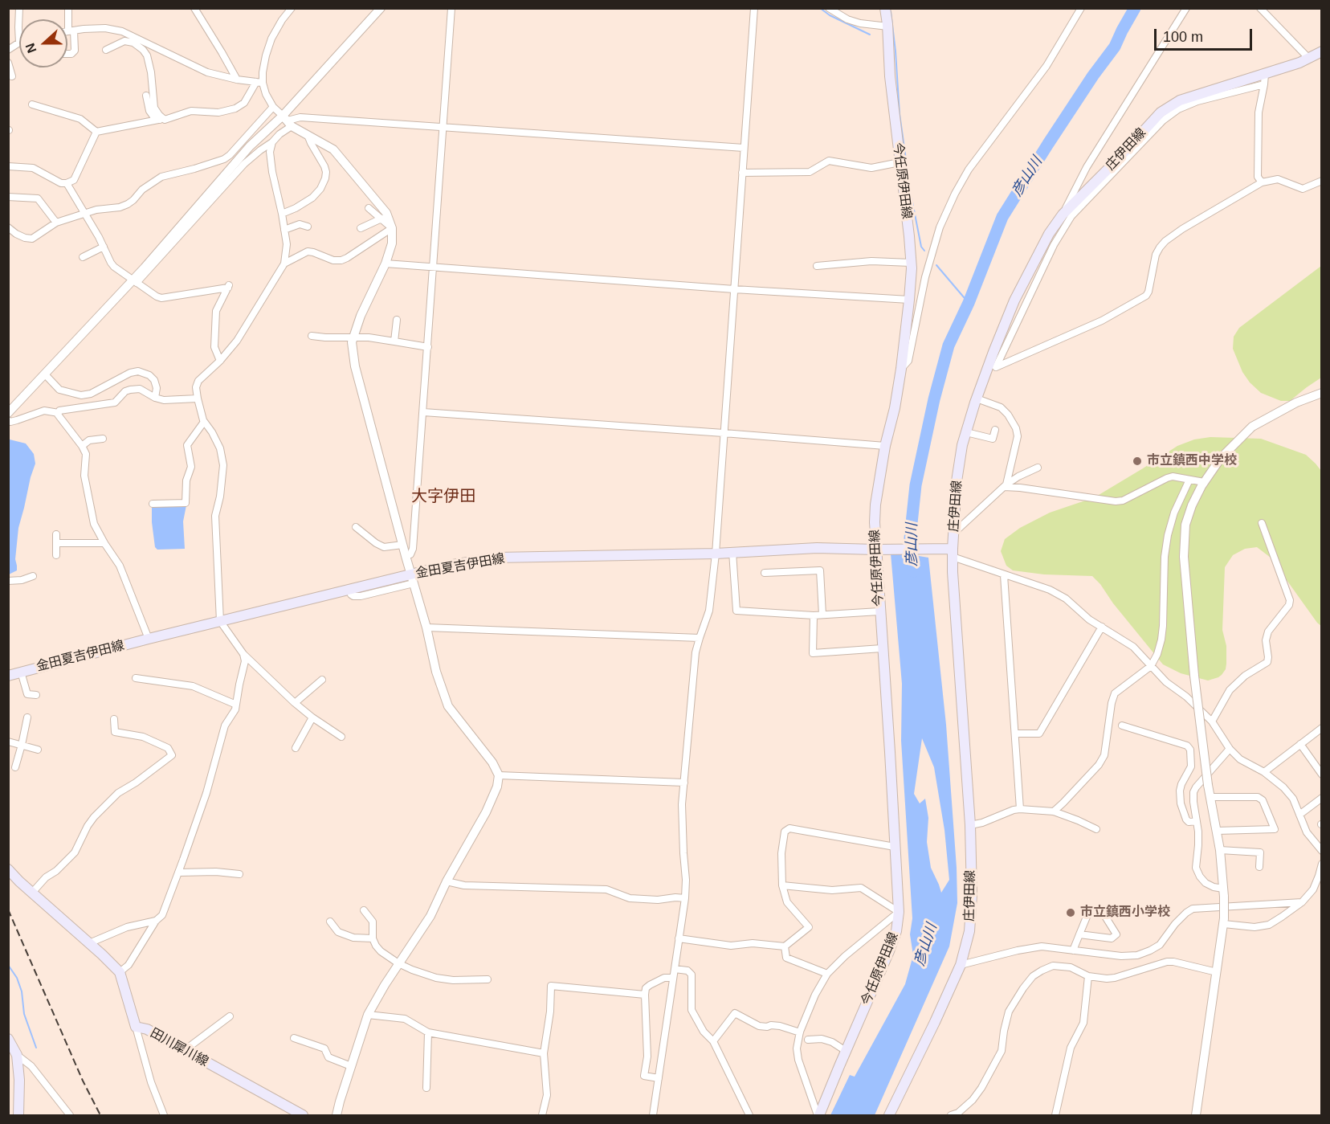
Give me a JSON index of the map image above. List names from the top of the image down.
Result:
{
  "streets": {
    "main road": [
      "庄伊田線",
      "今任原伊田線",
      "金田夏吉伊田線",
      "田川犀川線"
    ]
  },
  "crossings": [
    ["庄伊田線", "金田夏吉伊田線"],
    ["今任原伊田線", "金田夏吉伊田線"]
  ],
  "districts": ["大字伊田"],
  "water": ["彦山川"],
  "places": ["市立鎮西中学校", "市立鎮西小学校"],
  "scale_bar": "100 m",
  "north": "left"
}
